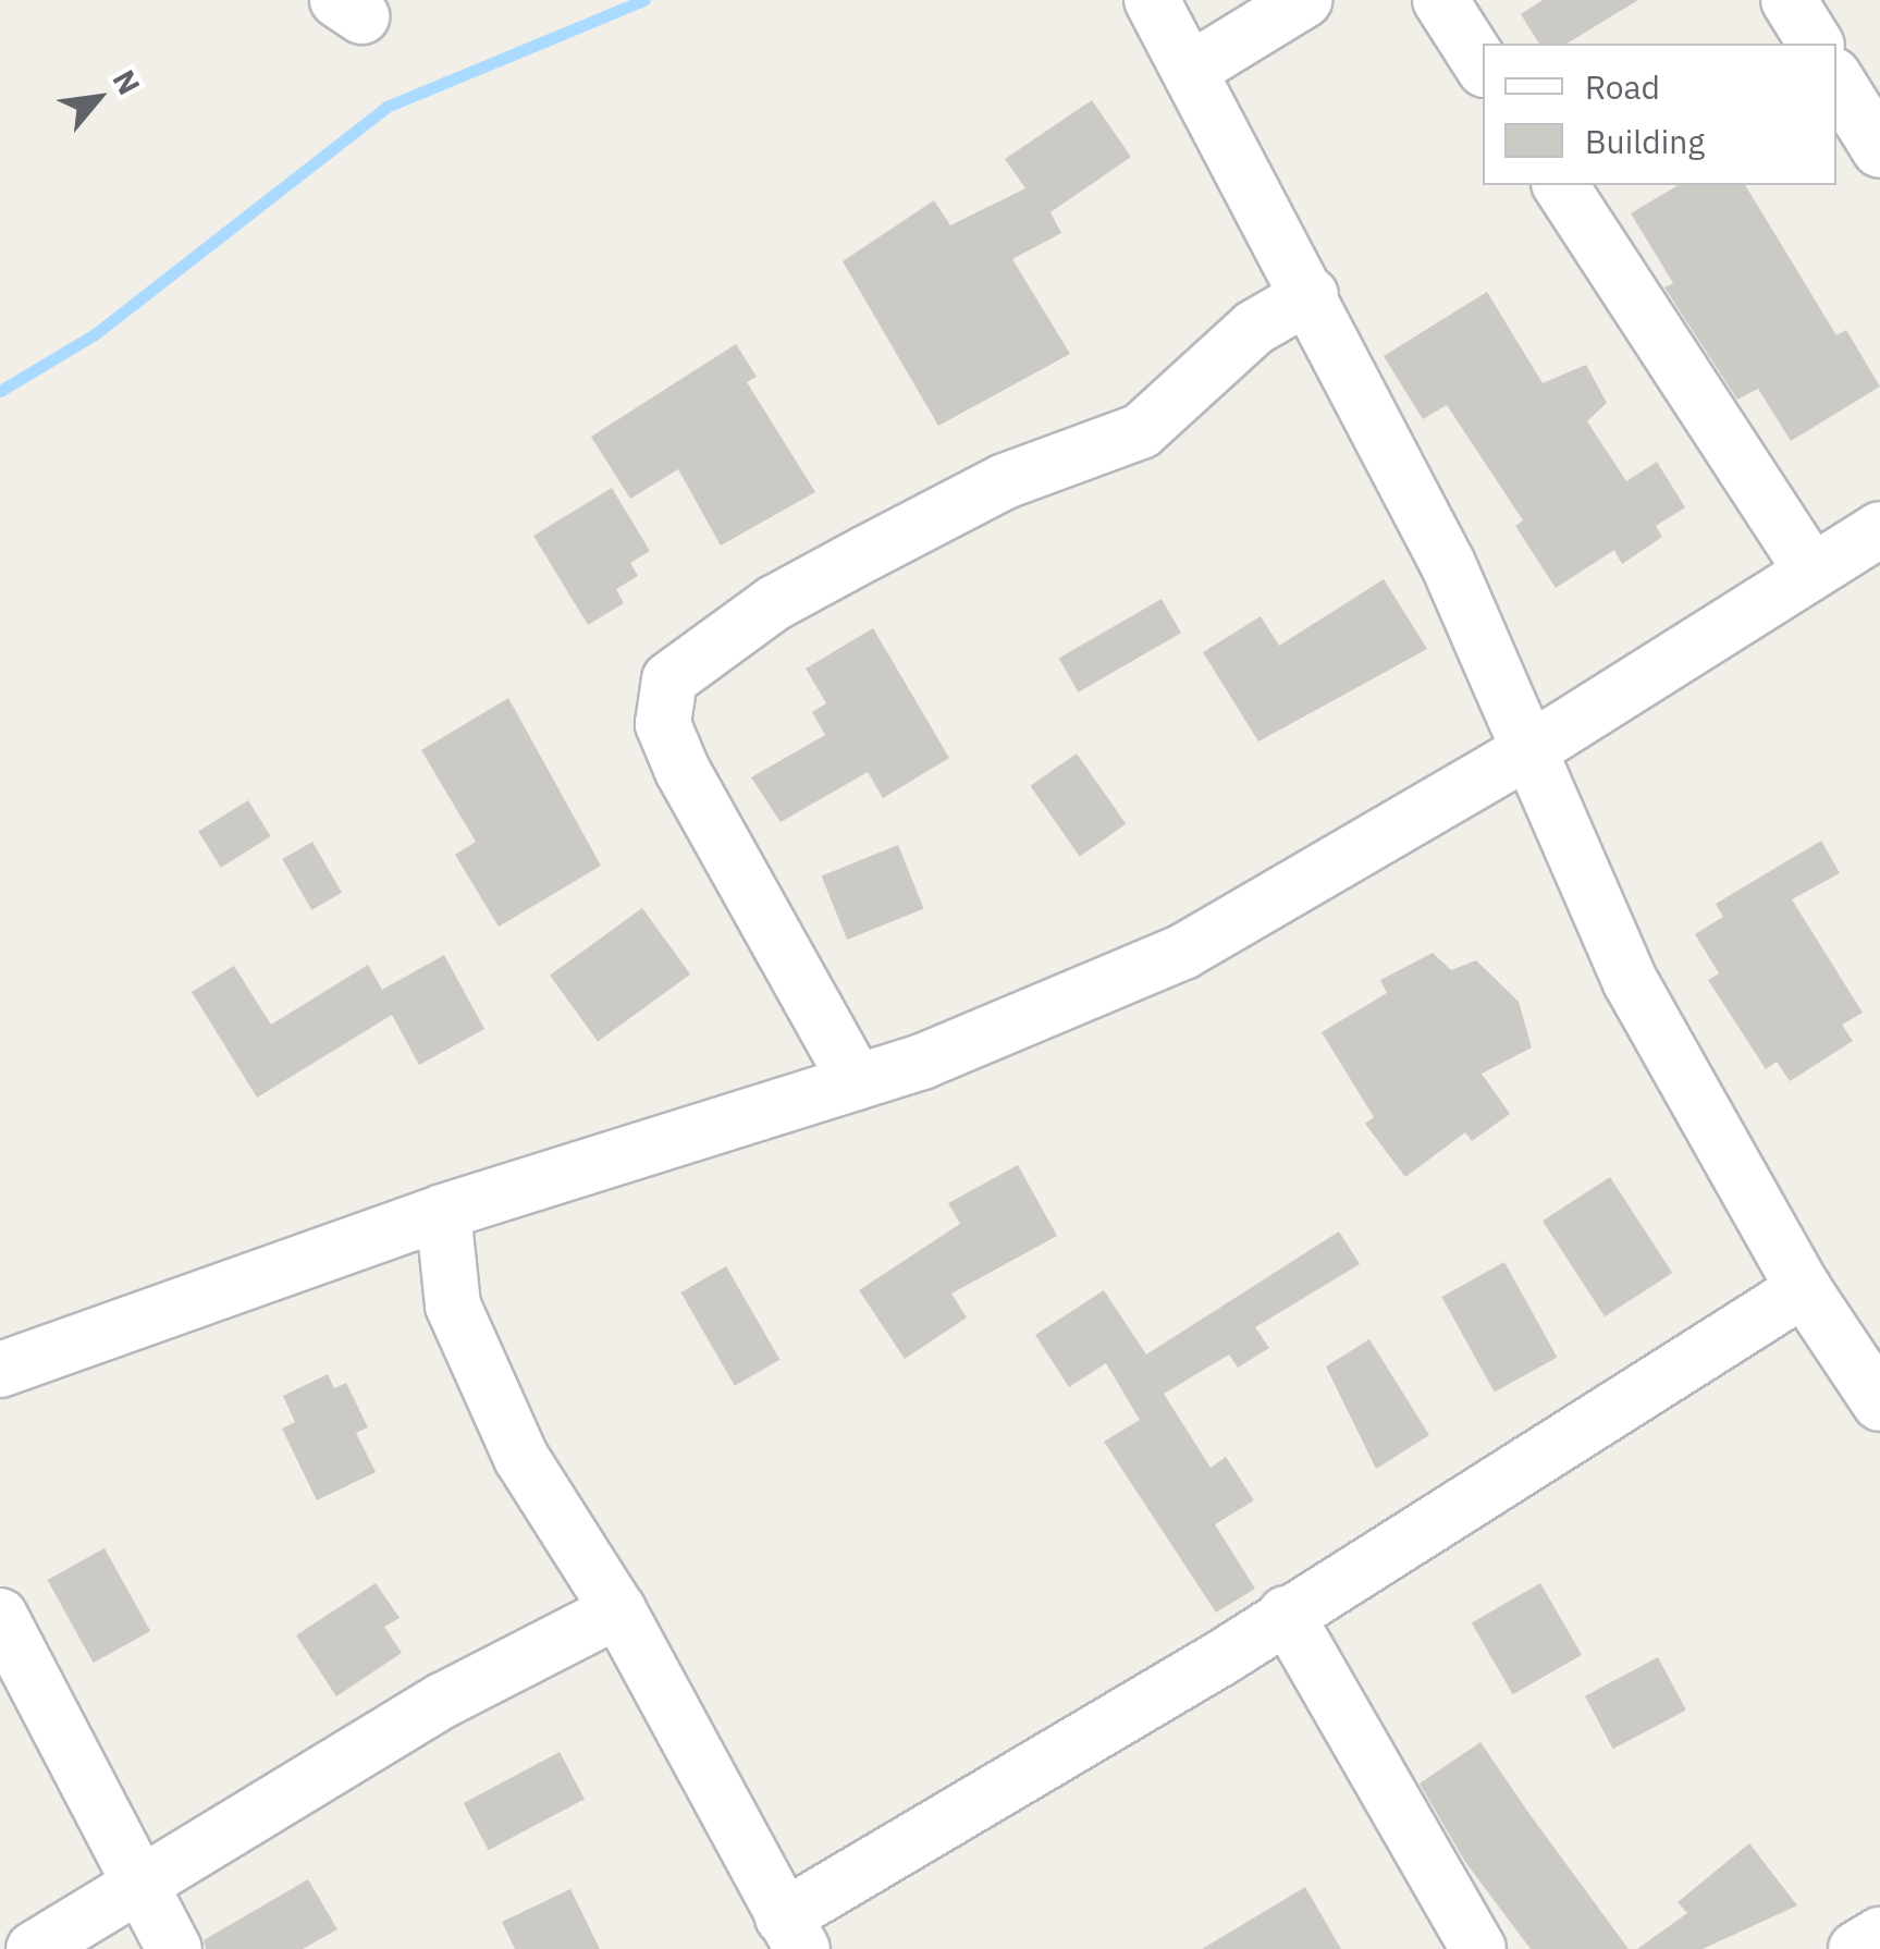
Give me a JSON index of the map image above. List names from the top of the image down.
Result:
{
  "legend": ["Road", "Building"],
  "north": "top right"
}
